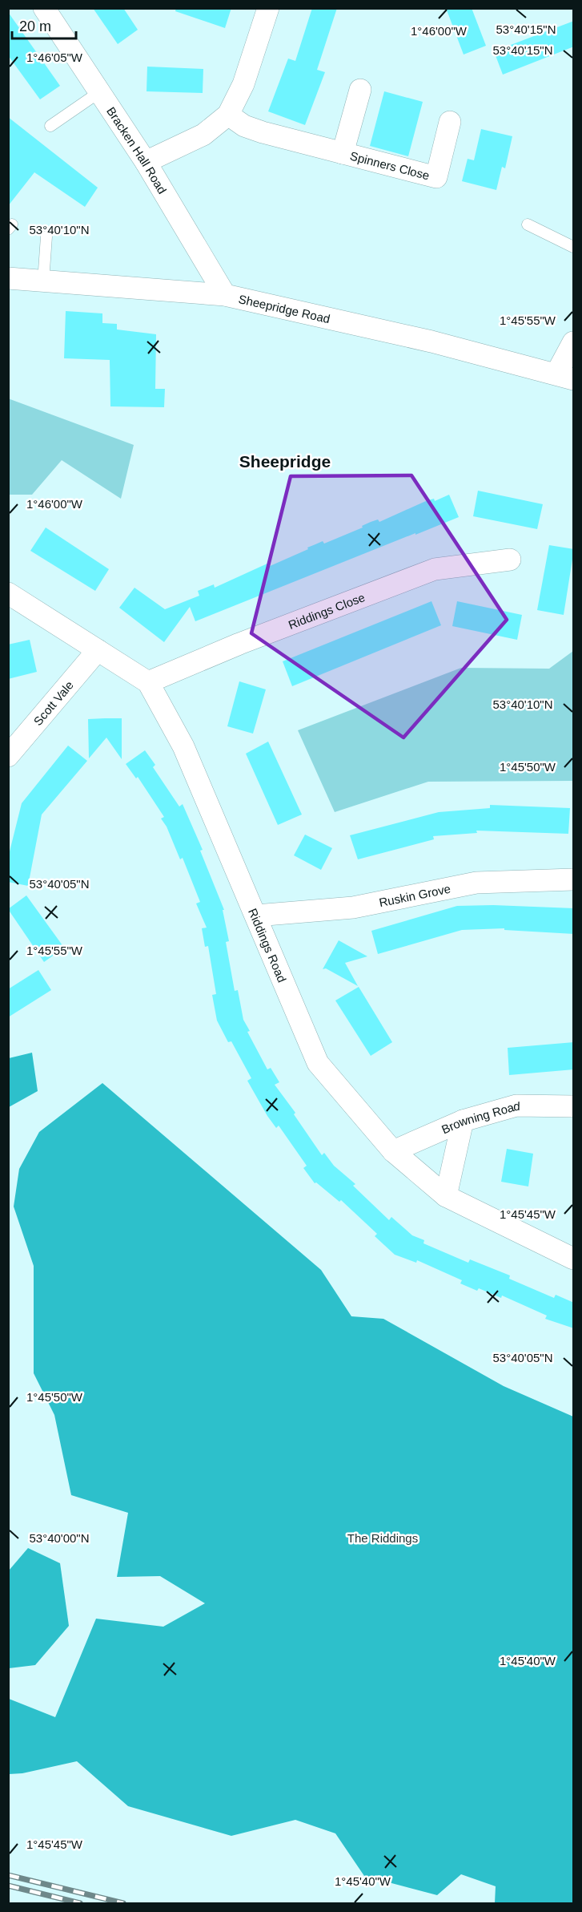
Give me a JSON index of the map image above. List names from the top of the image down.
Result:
{
  "streets": {
    "street": [
      "Bracken Hall Road",
      "Spinners Close",
      "Sheepridge Road",
      "Riddings Close",
      "Scott Vale",
      "Ruskin Grove",
      "Riddings Road",
      "Browning Road"
    ]
  },
  "crossings": [
    ["Bracken Hall Road", "Sheepridge Road"],
    ["Riddings Close", "Riddings Road"],
    ["Scott Vale", "Riddings Road"],
    ["Ruskin Grove", "Riddings Road"],
    ["Riddings Road", "Browning Road"]
  ],
  "districts": ["Sheepridge"],
  "parks": ["The Riddings"],
  "scale_bar": "20 m",
  "coordinates": [
    "53°40'15\"N",
    "1°46'00\"W",
    "1°46'05\"W",
    "53°40'10\"N",
    "1°45'55\"W",
    "1°45'50\"W",
    "53°40'05\"N",
    "1°45'45\"W",
    "53°40'00\"N",
    "1°45'40\"W"
  ]
}
